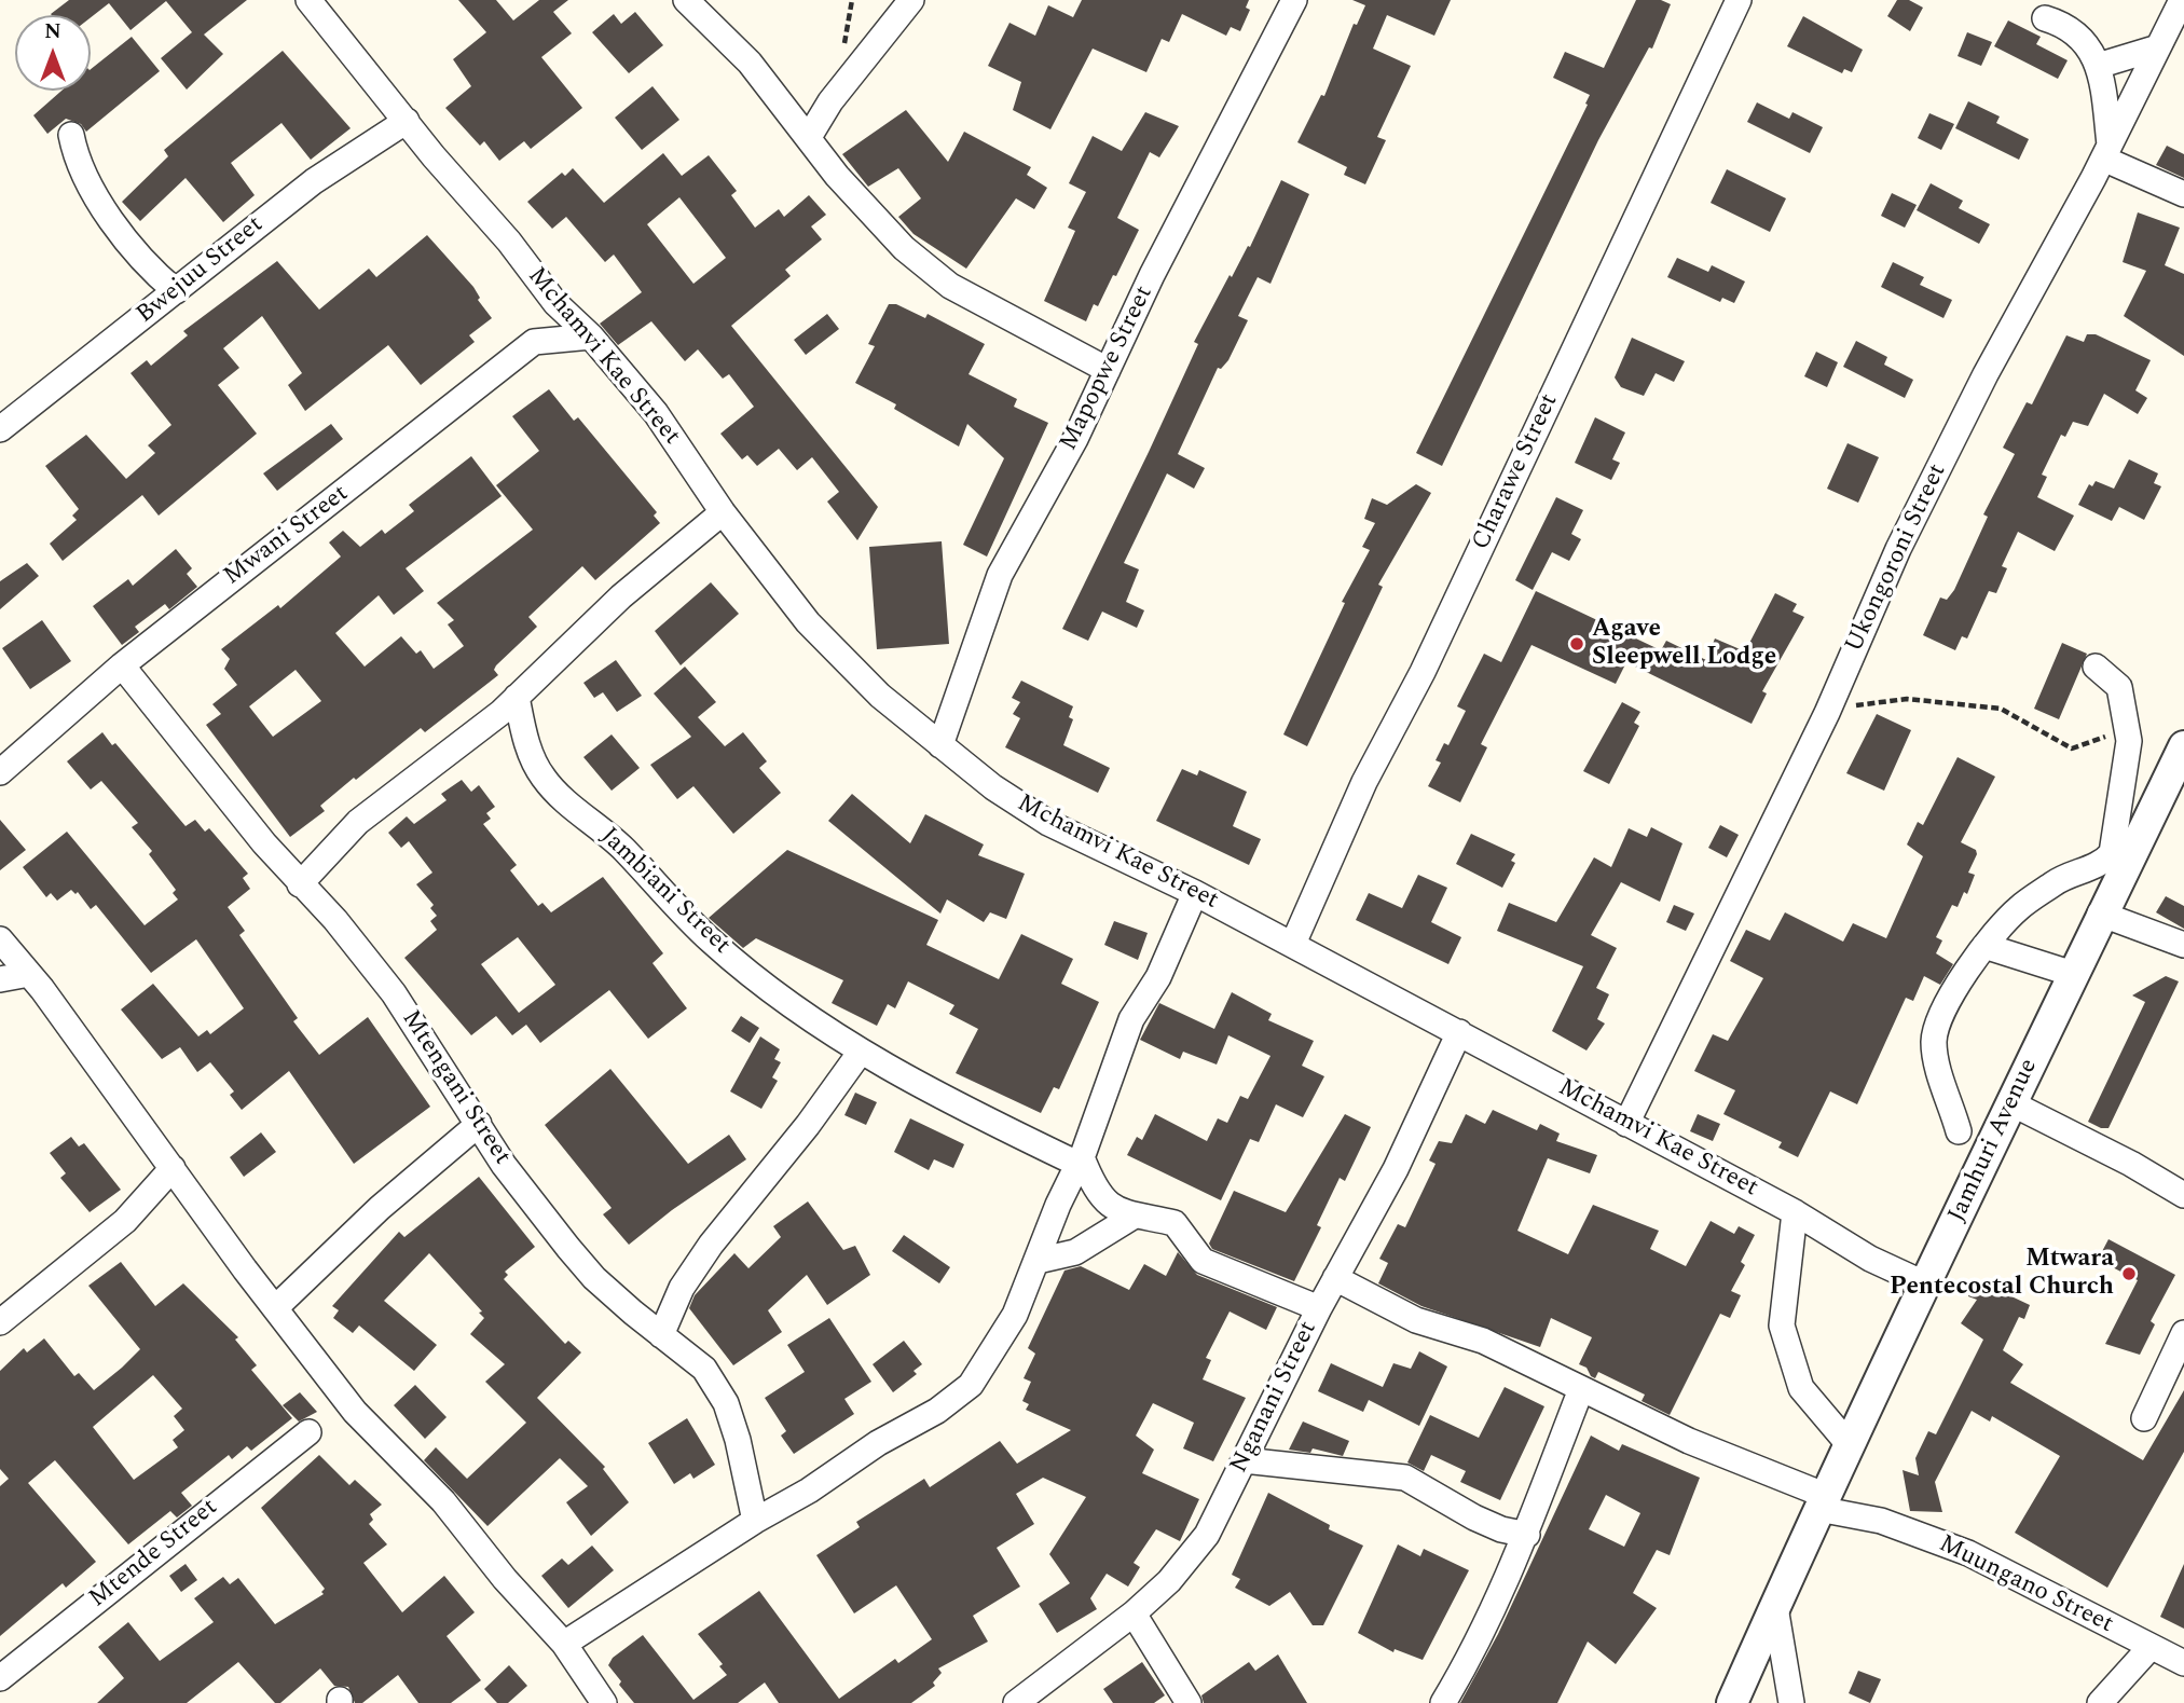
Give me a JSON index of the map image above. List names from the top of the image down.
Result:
{
  "streets": {
    "street": [
      "Bwejuu Street",
      "Mchamvi Kae Street",
      "Mapopwe Street",
      "Charawe Street",
      "Mwani Street",
      "Ukongoroni Street",
      "Jambiani Street",
      "Mtengani Street",
      "Jamhuri Avenue",
      "Nganani Street",
      "Mtende Street",
      "Muungano Street"
    ]
  },
  "crossings": [
    ["Bwejuu Street", "Mchamvi Kae Street"],
    ["Mchamvi Kae Street", "Mapopwe Street"],
    ["Mchamvi Kae Street", "Charawe Street"],
    ["Mchamvi Kae Street", "Mwani Street"],
    ["Mchamvi Kae Street", "Ukongoroni Street"],
    ["Mchamvi Kae Street", "Jamhuri Avenue"],
    ["Mchamvi Kae Street", "Nganani Street"],
    ["Mwani Street", "Mtengani Street"],
    ["Jamhuri Avenue", "Muungano Street"],
    ["Nganani Street", "Muungano Street"]
  ],
  "places": ["Agave Sleepwell Lodge", "Mtwara Pentecostal Church"],
  "north": "top"
}
